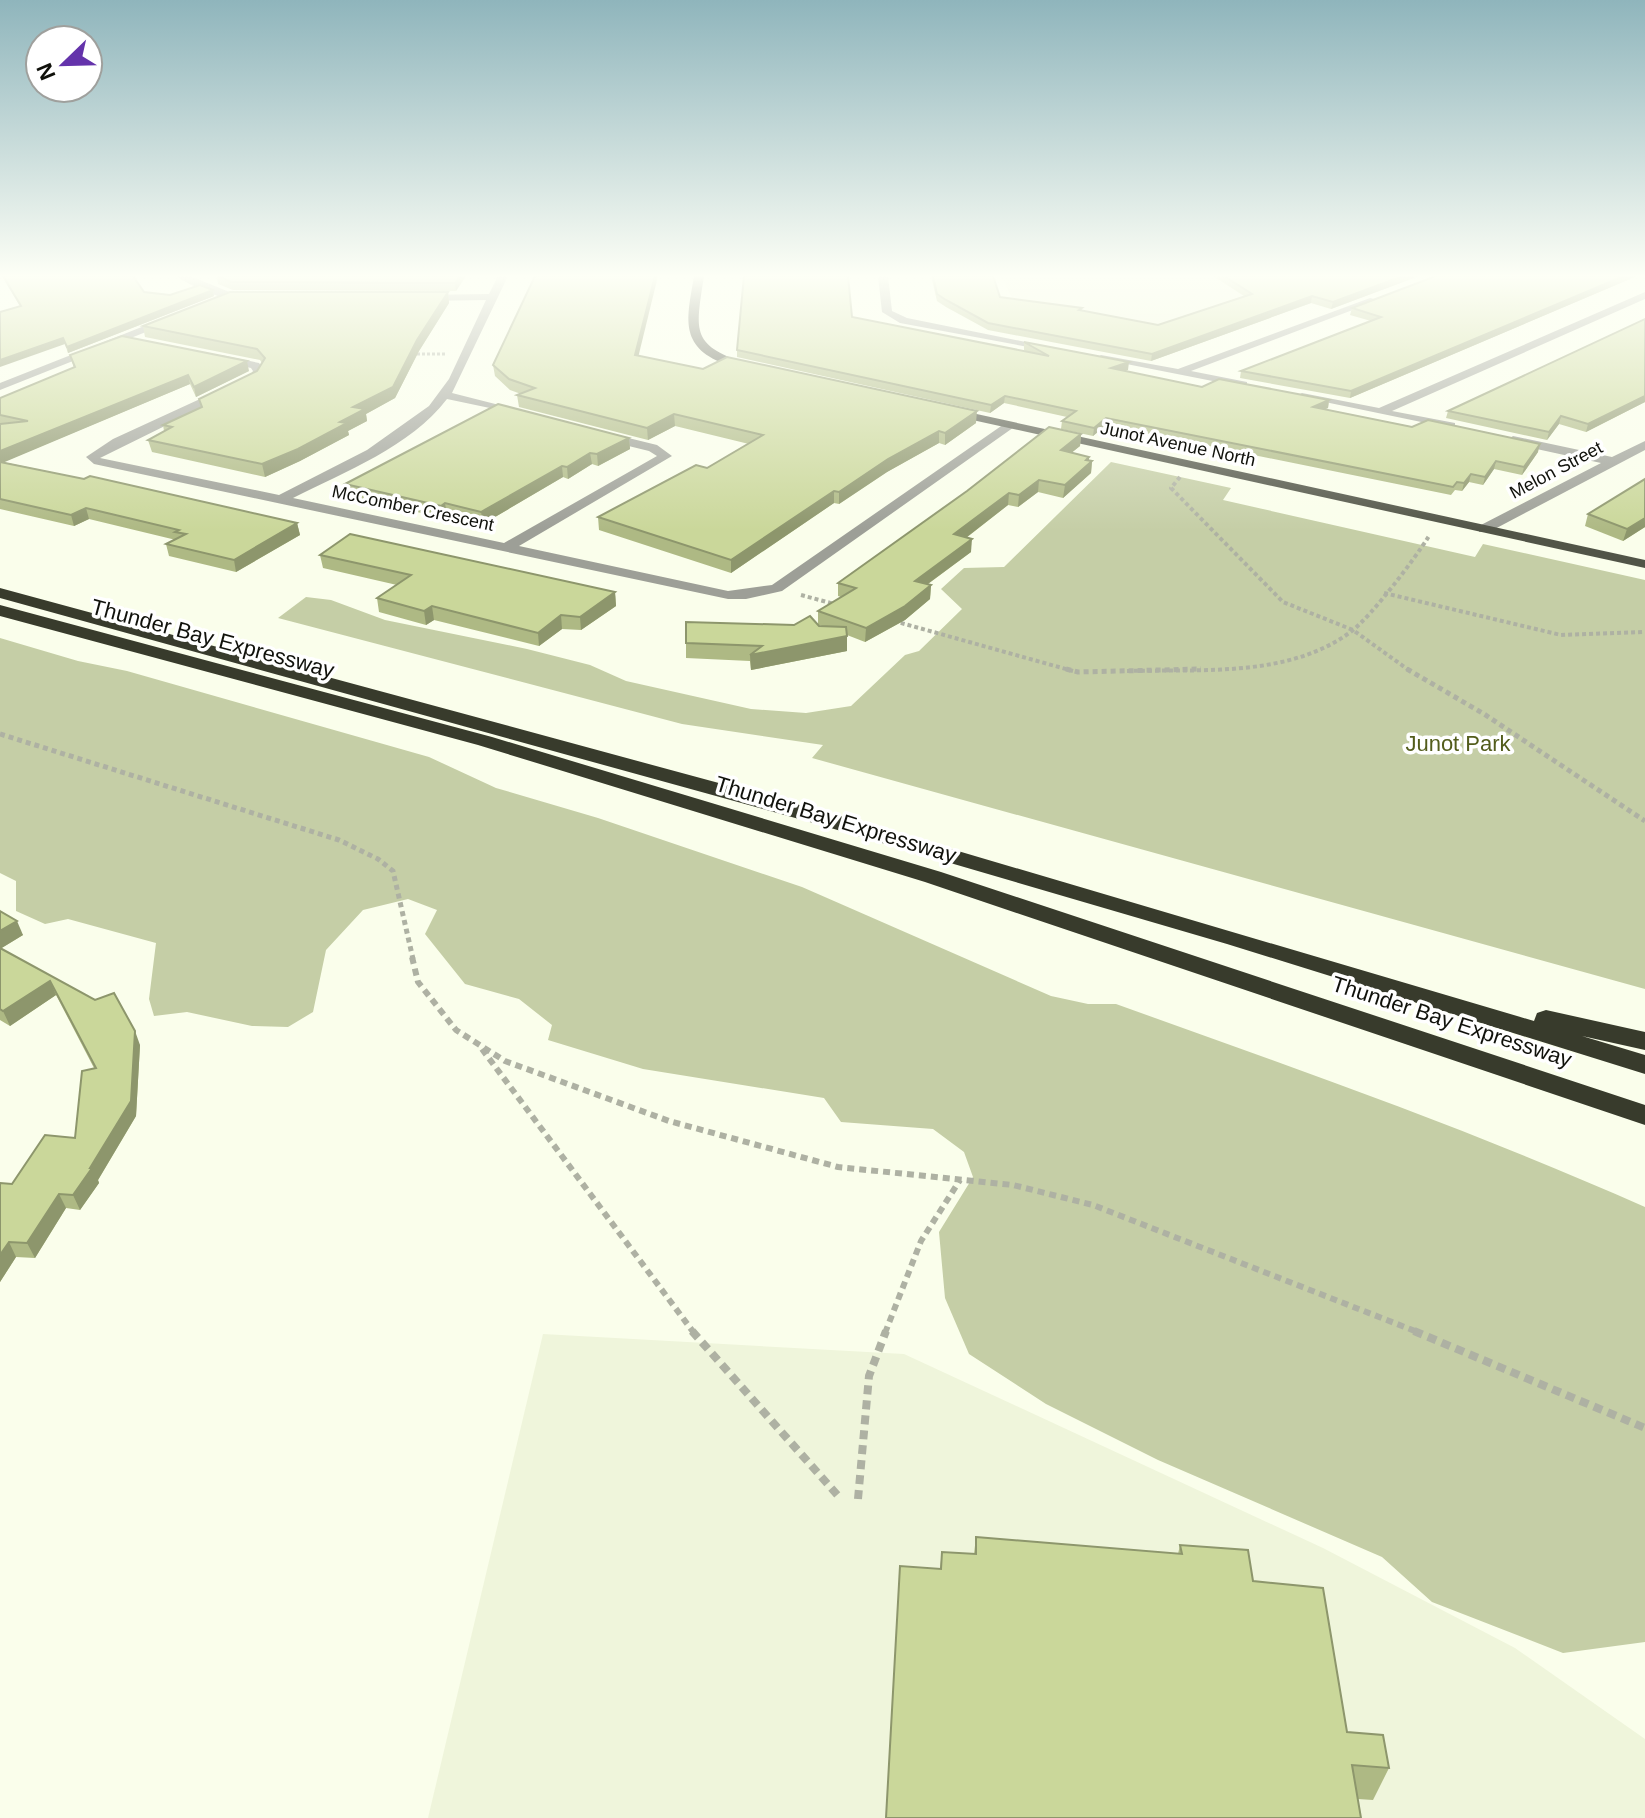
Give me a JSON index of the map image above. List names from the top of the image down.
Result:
{
  "streets": {
    "highway": ["Thunder Bay Expressway"],
    "main road": ["Junot Avenue North"],
    "street": ["Melon Street", "McComber Crescent"]
  },
  "crossings": [
    ["Junot Avenue North", "Melon Street"],
    ["Junot Avenue North", "McComber Crescent"]
  ],
  "parks": ["Junot Park"],
  "north": "bottom left"
}
